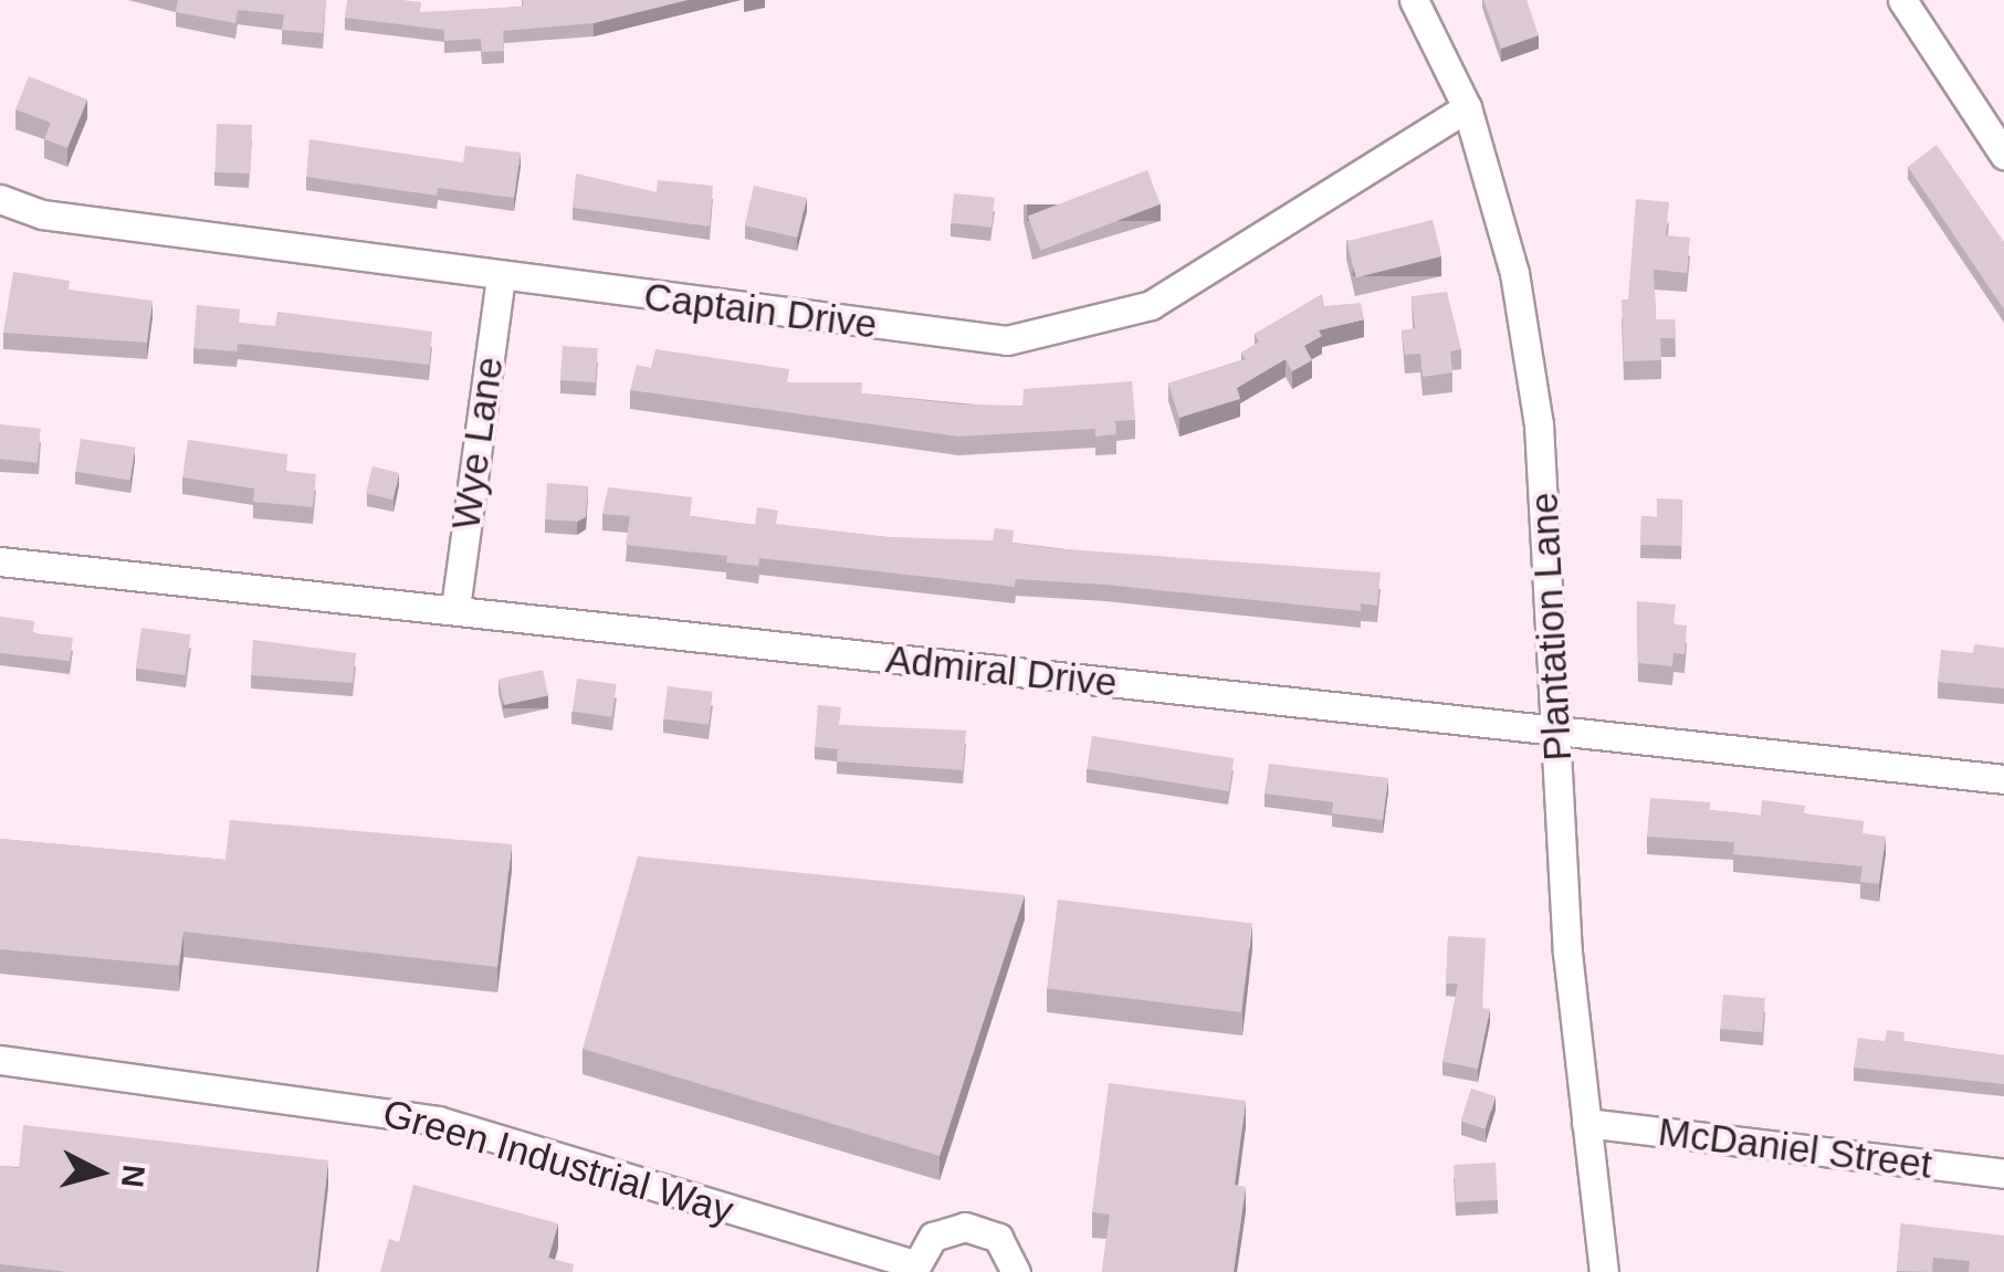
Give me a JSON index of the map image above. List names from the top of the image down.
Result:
{
  "streets": {
    "street": [
      "Captain Drive",
      "Wye Lane",
      "Plantation Lane",
      "Admiral Drive",
      "McDaniel Street",
      "Green Industrial Way"
    ]
  },
  "crossings": [
    ["Captain Drive", "Wye Lane"],
    ["Captain Drive", "Plantation Lane"],
    ["Wye Lane", "Admiral Drive"],
    ["Plantation Lane", "Admiral Drive"],
    ["Plantation Lane", "McDaniel Street"]
  ],
  "north": "right"
}
